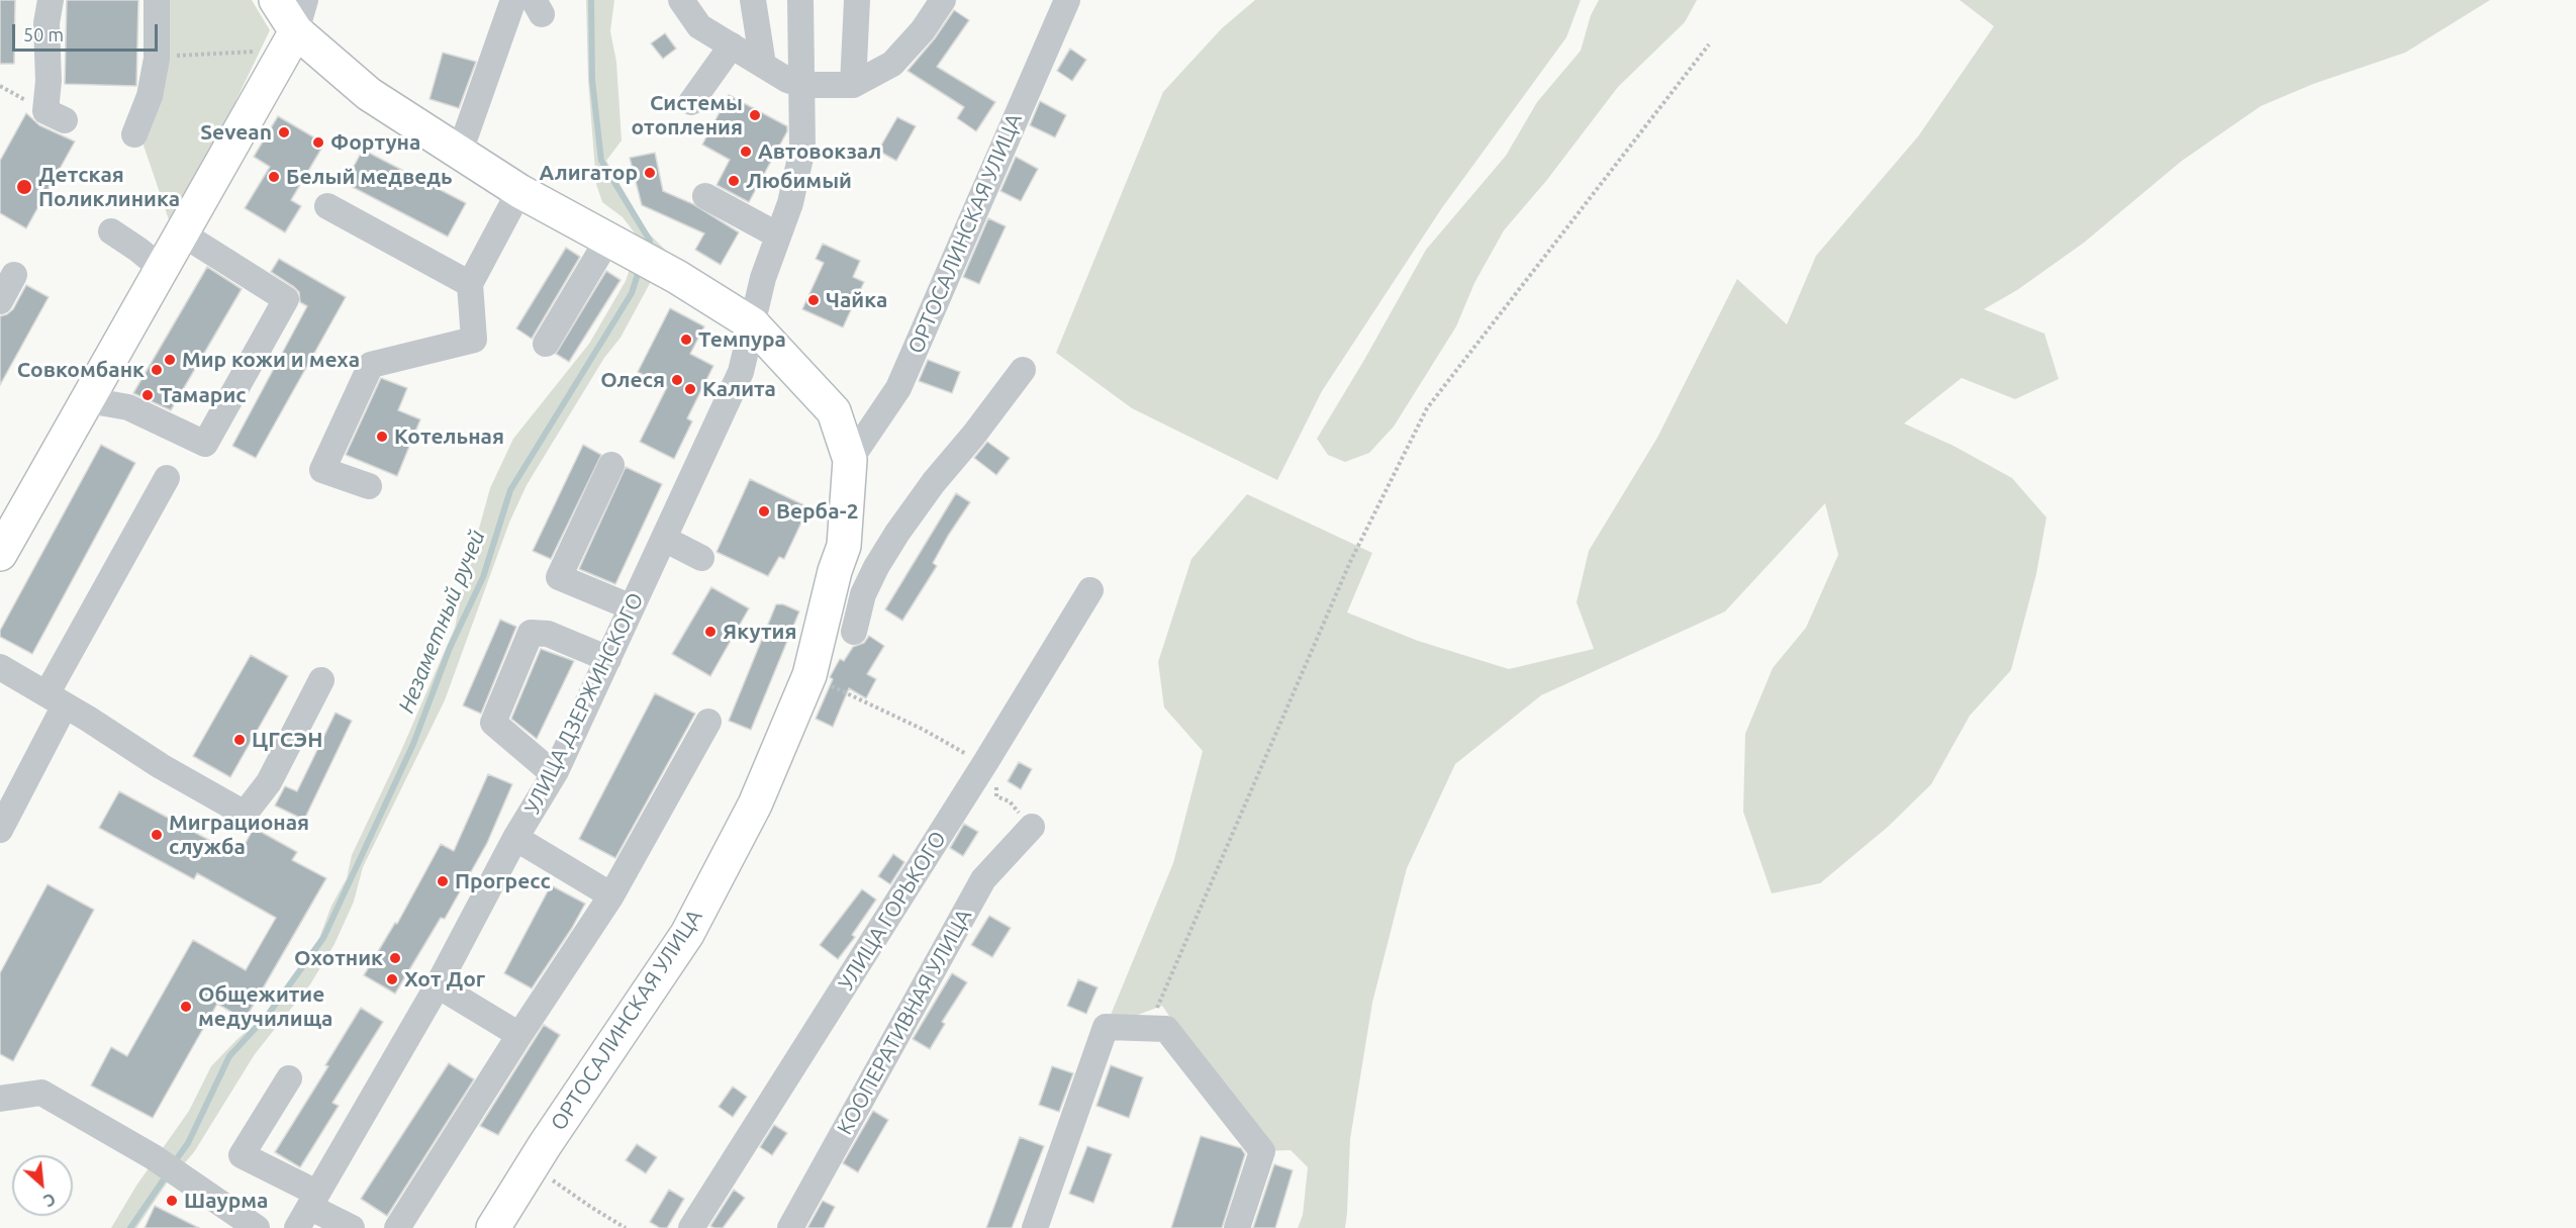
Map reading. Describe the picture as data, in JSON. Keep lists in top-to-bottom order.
{
  "streets": {
    "main road": ["ОРТОСАЛИНСКАЯ УЛИЦА"],
    "street": ["УЛИЦА ДЗЕРЖИНСКОГО", "УЛИЦА ГОРЬКОГО", "КООПЕРАТИВНАЯ УЛИЦА"]
  },
  "crossings": [
    ["ОРТОСАЛИНСКАЯ УЛИЦА", "УЛИЦА ДЗЕРЖИНСКОГО"]
  ],
  "water": ["Незаметный ручей"],
  "places": [
    "Системы отопления",
    "Sevean",
    "Фортуна",
    "Автовокзал",
    "Алигатор",
    "Белый медведь",
    "Любимый",
    "Детская Поликлиника",
    "Чайка",
    "Темпура",
    "Мир кожи и меха",
    "Совкомбанк",
    "Олеся",
    "Калита",
    "Тамарис",
    "Котельная",
    "Верба-2",
    "Якутия",
    "ЦГСЭН",
    "Миграционая служба",
    "Прогресс",
    "Охотник",
    "Хот Дог",
    "Общежитие медучилища",
    "Шаурма"
  ],
  "scale_bar": "50 m",
  "north": "bottom right"
}
